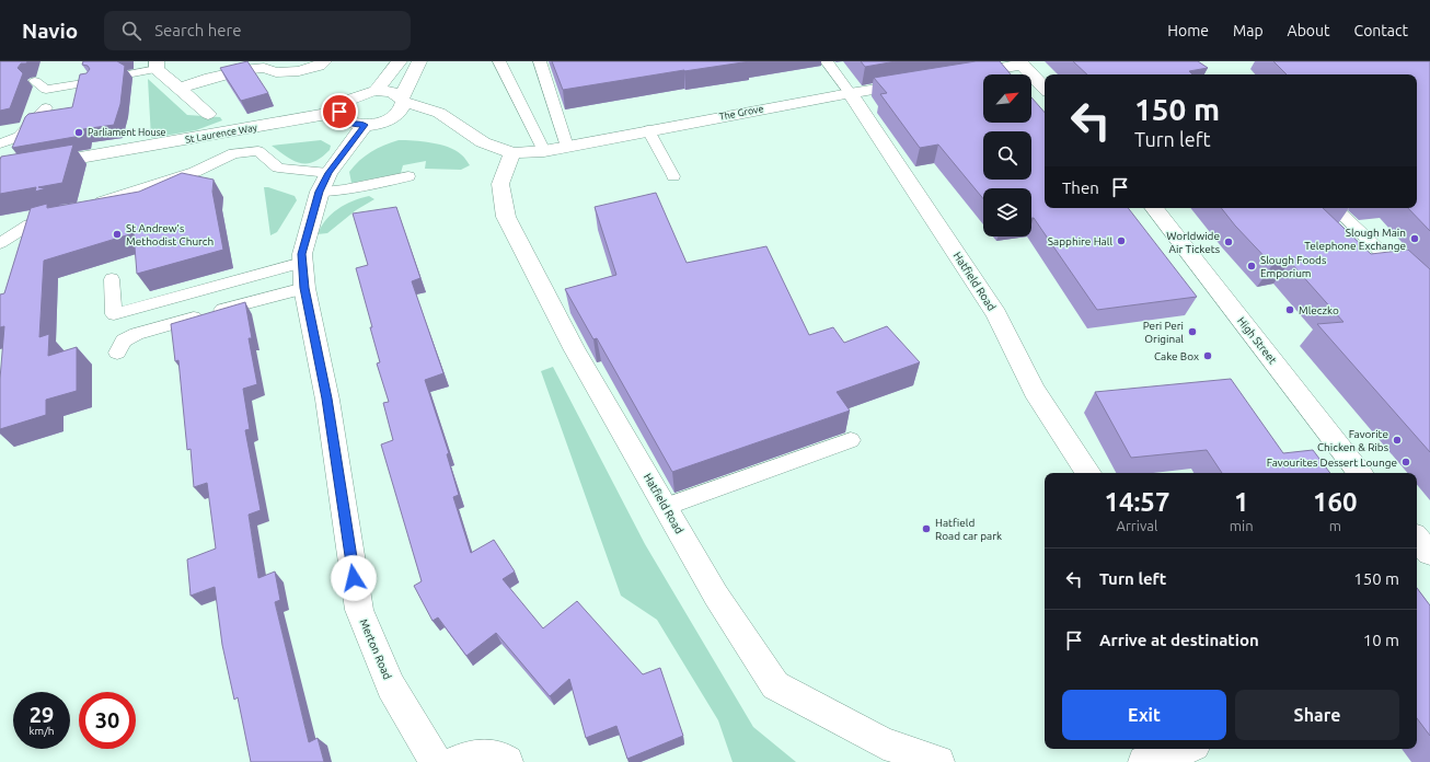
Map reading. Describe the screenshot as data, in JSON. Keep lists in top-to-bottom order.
{
  "streets": {
    "street": [
      "The Grove",
      "St Laurence Way",
      "Hatfield Road",
      "High Street",
      "Merton Road"
    ]
  },
  "crossings": [
    ["The Grove", "St Laurence Way"],
    ["The Grove", "Hatfield Road"],
    ["The Grove", "Merton Road"]
  ],
  "places": [
    "Parliament House",
    "St Andrew's Methodist Church",
    "Slough Main Telephone Exchange",
    "Sapphire Hall",
    "Worldwide Air Tickets",
    "Slough Foods Emporium",
    "Mleczko",
    "Peri Peri Original",
    "Cake Box",
    "Favorite Chicken & Ribs",
    "Favourites Dessert Lounge",
    "Hatfield Road car park"
  ],
  "north": "top right",
  "page": {
    "header": "Navio",
    "search": "Search here",
    "nav": [
      "Home",
      "Map",
      "About",
      "Contact"
    ],
    "turn": ["150 m", "Turn left"],
    "then": "Then",
    "eta": [
      "14:57",
      "Arrival",
      "1",
      "min",
      "160",
      "m"
    ],
    "list": [
      {
        "name": "Turn left",
        "value": "150 m"
      },
      {
        "name": "Arrive at destination",
        "value": "10 m"
      }
    ],
    "buttons": ["Exit", "Share"],
    "speed": "29 km/h",
    "limit": "30"
  }
}
